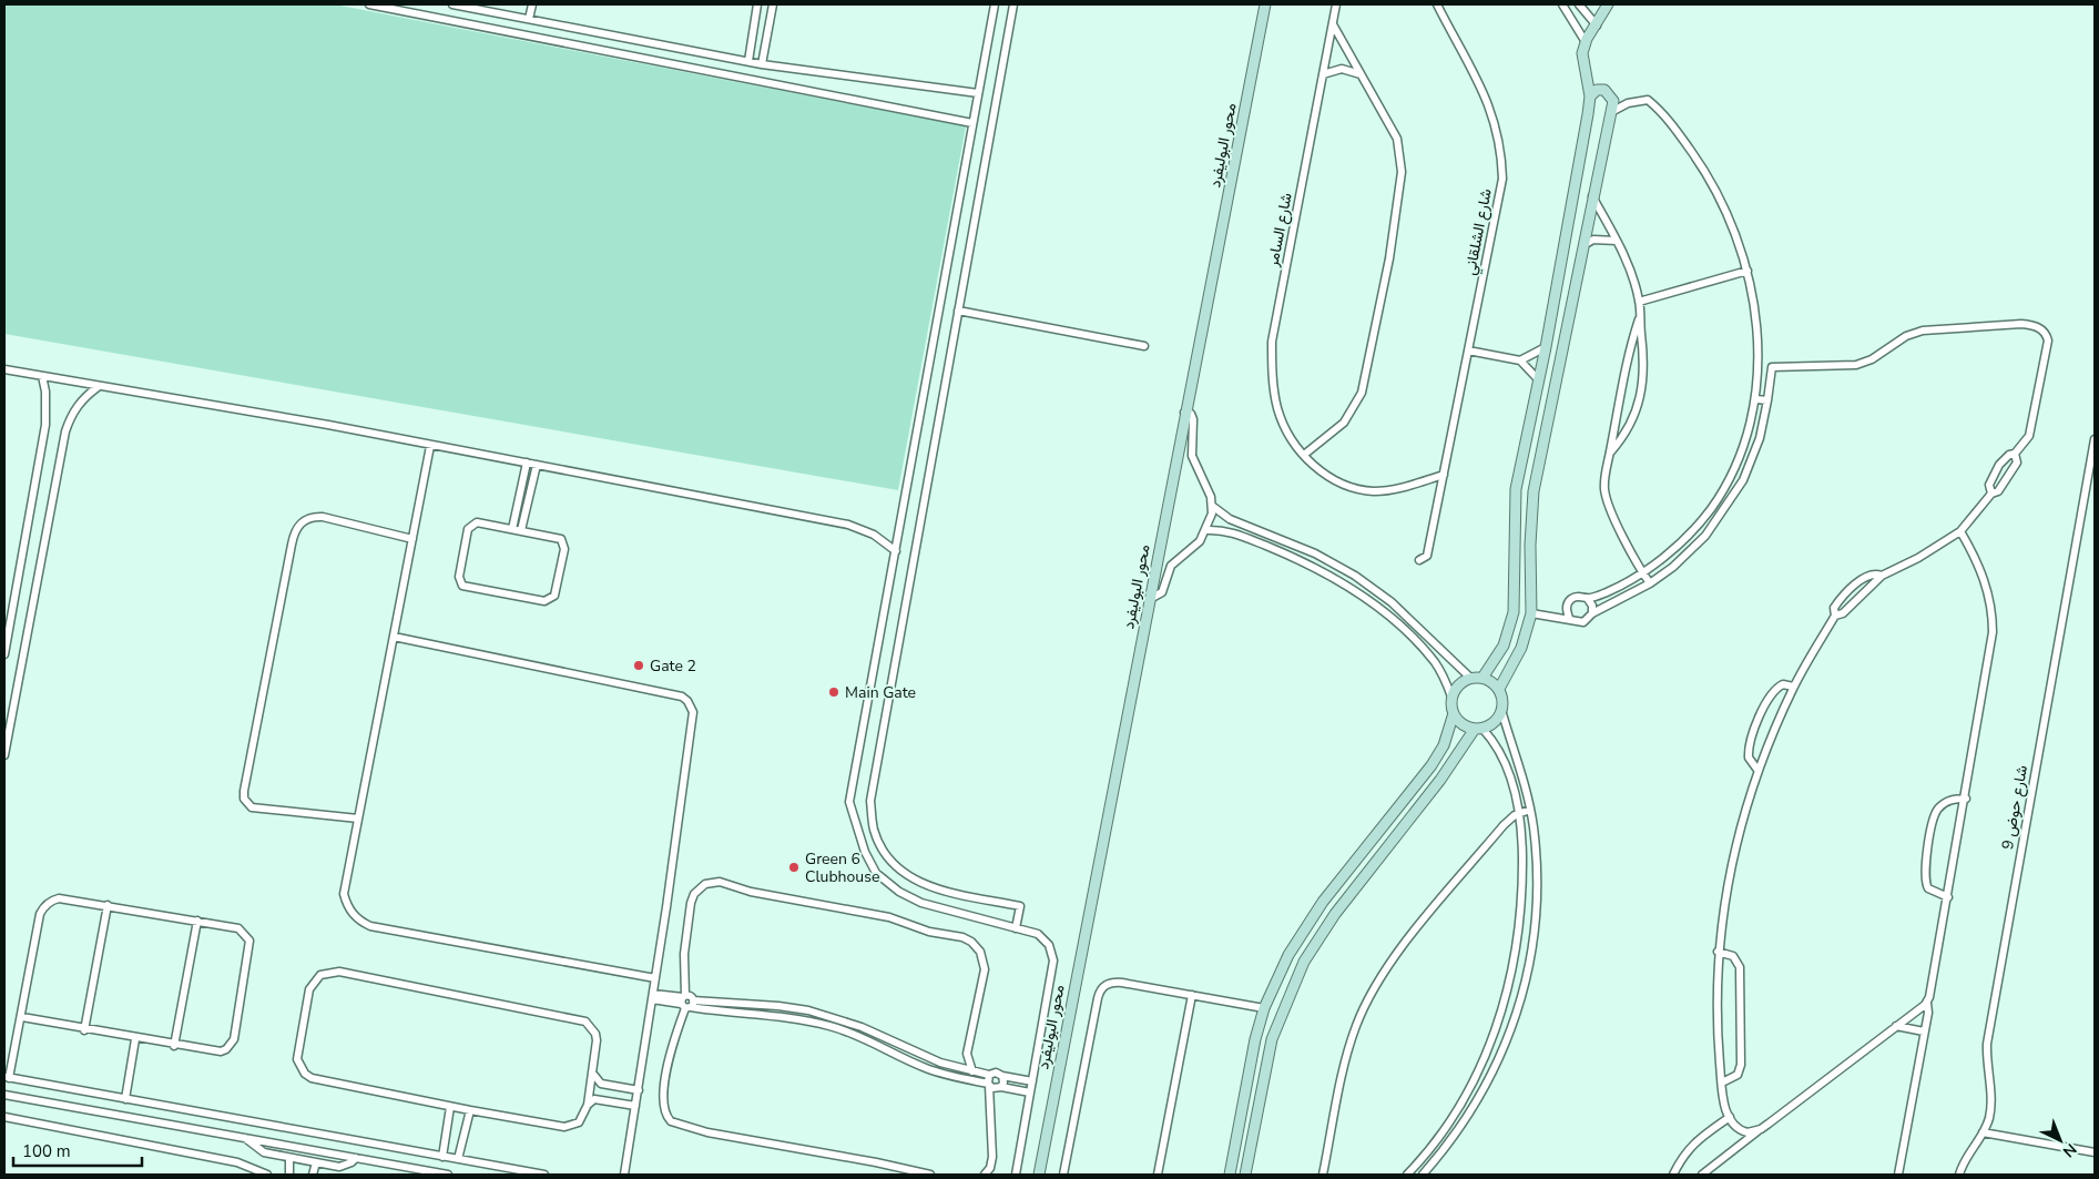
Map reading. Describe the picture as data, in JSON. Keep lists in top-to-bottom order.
{
  "streets": {
    "street": [
      "محور البوليفرد",
      "شارع السامر",
      "شارع الشلقاني",
      "شارع حوض 9"
    ]
  },
  "places": ["Gate 2", "Main Gate", "Green 6 Clubhouse"],
  "scale_bar": "100 m",
  "north": "bottom right"
}
